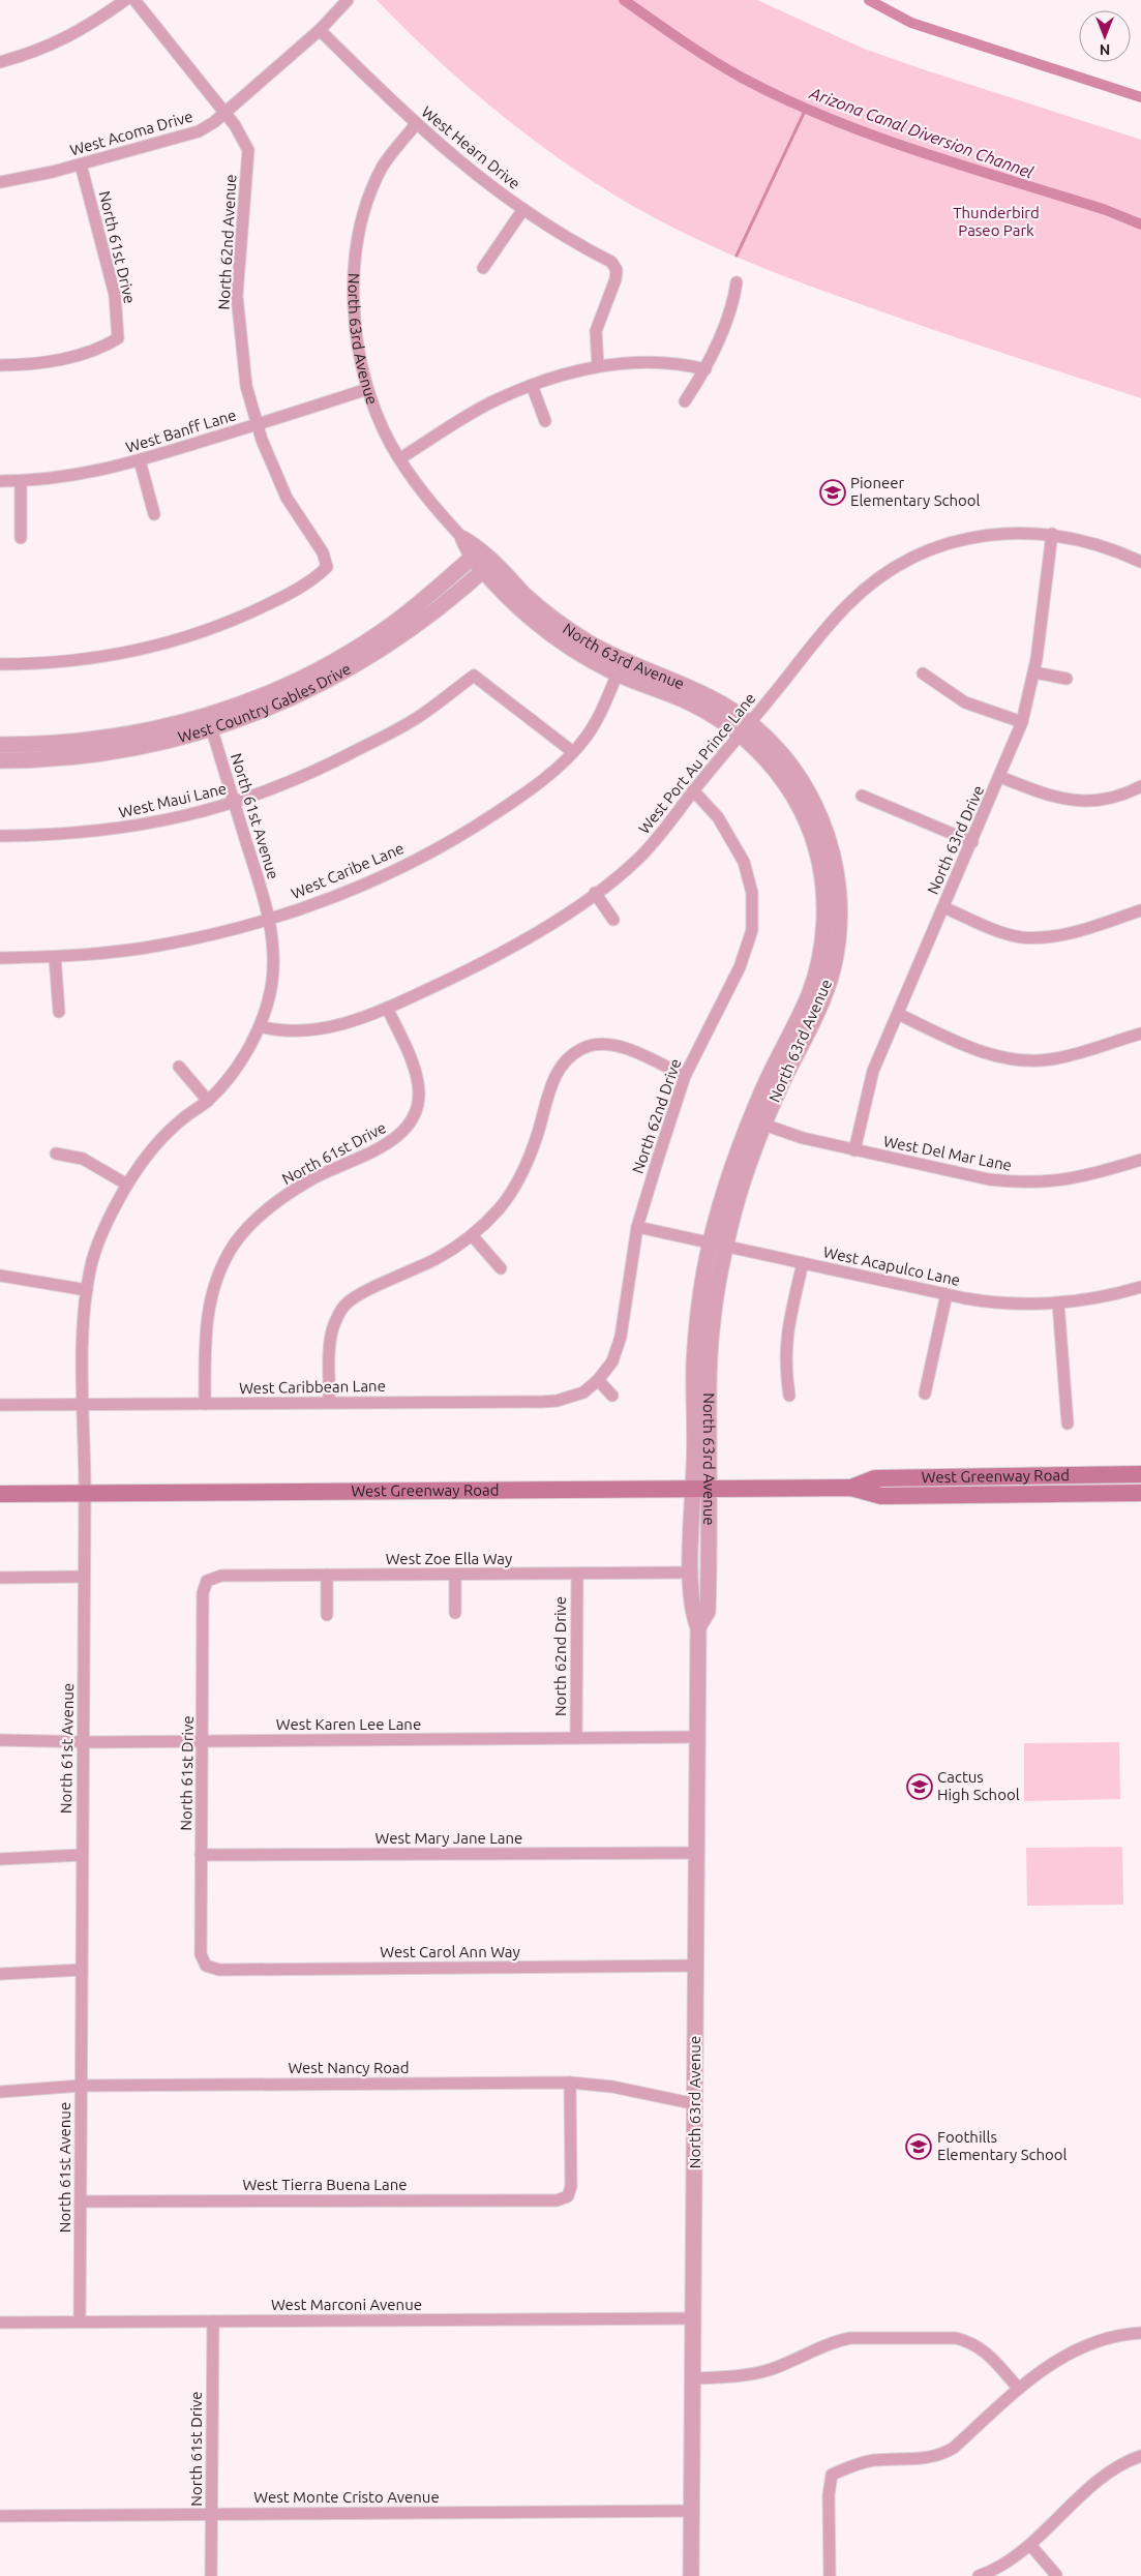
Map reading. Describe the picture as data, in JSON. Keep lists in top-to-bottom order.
{
  "streets": {
    "main road": ["West Greenway Road"],
    "street": [
      "West Acoma Drive",
      "West Hearn Drive",
      "North 62nd Avenue",
      "North 61st Drive",
      "North 63rd Avenue",
      "West Banff Lane",
      "West Country Gables Drive",
      "West Port Au Prince Lane",
      "West Maui Lane",
      "North 61st Avenue",
      "North 63rd Drive",
      "West Caribe Lane",
      "North 62nd Drive",
      "West Del Mar Lane",
      "West Acapulco Lane",
      "West Caribbean Lane",
      "West Zoe Ella Way",
      "West Karen Lee Lane",
      "West Mary Jane Lane",
      "West Carol Ann Way",
      "West Nancy Road",
      "West Tierra Buena Lane",
      "West Marconi Avenue",
      "West Monte Cristo Avenue"
    ]
  },
  "crossings": [
    ["West Acoma Drive", "West Hearn Drive"],
    ["West Acoma Drive", "North 62nd Avenue"],
    ["West Acoma Drive", "North 61st Drive"],
    ["West Hearn Drive", "North 63rd Avenue"],
    ["North 62nd Avenue", "West Banff Lane"],
    ["North 61st Drive", "West Port Au Prince Lane"],
    ["North 61st Drive", "West Caribbean Lane"],
    ["North 61st Drive", "West Zoe Ella Way"],
    ["North 61st Drive", "West Karen Lee Lane"],
    ["North 61st Drive", "West Mary Jane Lane"],
    ["North 61st Drive", "West Carol Ann Way"],
    ["North 61st Drive", "West Marconi Avenue"],
    ["North 61st Drive", "West Monte Cristo Avenue"],
    ["North 63rd Avenue", "West Banff Lane"],
    ["North 63rd Avenue", "West Country Gables Drive"],
    ["North 63rd Avenue", "West Port Au Prince Lane"],
    ["North 63rd Avenue", "West Caribe Lane"],
    ["North 63rd Avenue", "West Del Mar Lane"],
    ["North 63rd Avenue", "West Acapulco Lane"],
    ["North 63rd Avenue", "West Greenway Road"],
    ["North 63rd Avenue", "West Zoe Ella Way"],
    ["North 63rd Avenue", "West Karen Lee Lane"],
    ["North 63rd Avenue", "West Mary Jane Lane"],
    ["North 63rd Avenue", "West Carol Ann Way"],
    ["North 63rd Avenue", "West Nancy Road"],
    ["North 63rd Avenue", "West Marconi Avenue"],
    ["North 63rd Avenue", "West Monte Cristo Avenue"],
    ["West Country Gables Drive", "North 61st Avenue"],
    ["West Port Au Prince Lane", "North 61st Avenue"],
    ["West Port Au Prince Lane", "North 63rd Drive"],
    ["West Port Au Prince Lane", "North 62nd Drive"],
    ["West Maui Lane", "North 61st Avenue"],
    ["West Maui Lane", "West Caribe Lane"],
    ["North 61st Avenue", "West Caribe Lane"],
    ["North 61st Avenue", "West Caribbean Lane"],
    ["North 61st Avenue", "West Greenway Road"],
    ["North 61st Avenue", "West Karen Lee Lane"],
    ["North 61st Avenue", "West Nancy Road"],
    ["North 61st Avenue", "West Tierra Buena Lane"],
    ["North 61st Avenue", "West Marconi Avenue"],
    ["North 63rd Drive", "West Del Mar Lane"],
    ["North 62nd Drive", "West Acapulco Lane"],
    ["North 62nd Drive", "West Caribbean Lane"],
    ["North 62nd Drive", "West Zoe Ella Way"],
    ["North 62nd Drive", "West Karen Lee Lane"],
    ["West Nancy Road", "West Tierra Buena Lane"]
  ],
  "water": ["Arizona Canal Diversion Channel"],
  "parks": ["Thunderbird Paseo Park"],
  "places": {
    "school or university": ["Pioneer Elementary School", "Cactus High School", "Foothills Elementary School"]
  },
  "north": "bottom"
}
